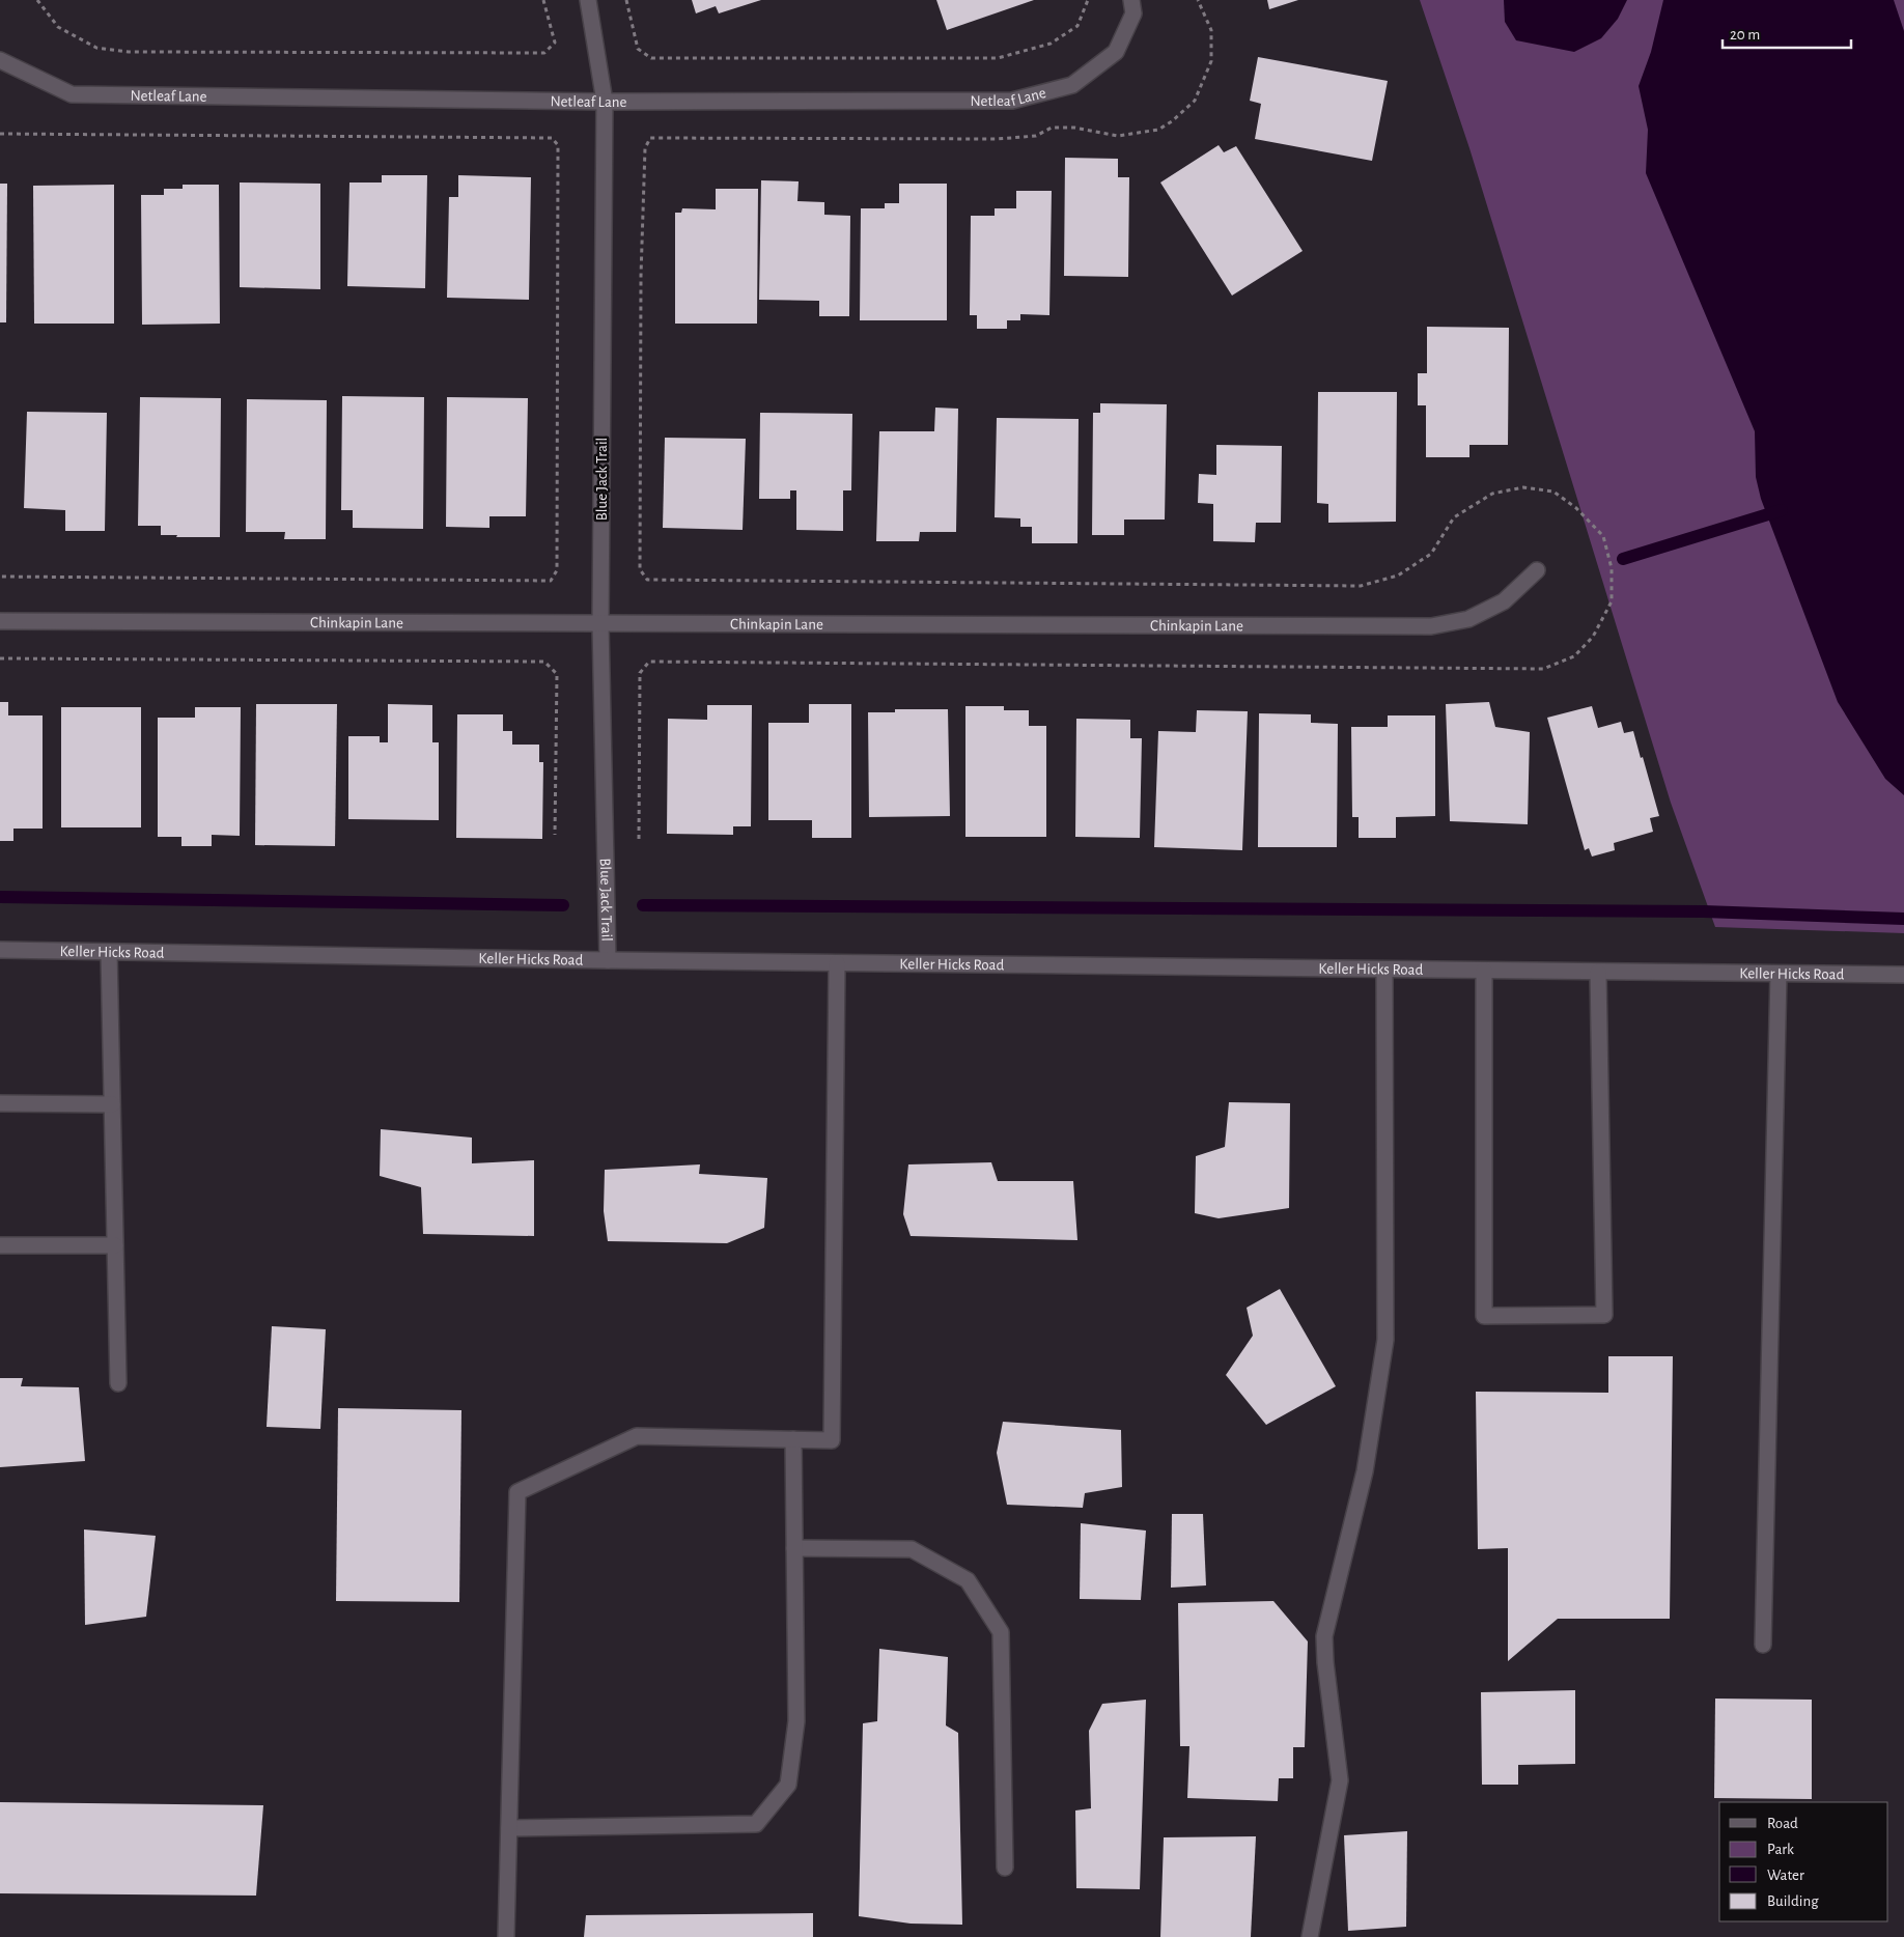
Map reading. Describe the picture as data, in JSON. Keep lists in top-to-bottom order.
{
  "streets": {
    "street": [
      "Netleaf Lane",
      "Blue Jack Trail",
      "Chinkapin Lane",
      "Keller Hicks Road"
    ]
  },
  "crossings": [
    ["Netleaf Lane", "Blue Jack Trail"],
    ["Blue Jack Trail", "Chinkapin Lane"],
    ["Blue Jack Trail", "Keller Hicks Road"]
  ],
  "legend": [
    "Road",
    "Park",
    "Water",
    "Building"
  ],
  "scale_bar": "20 m"
}
